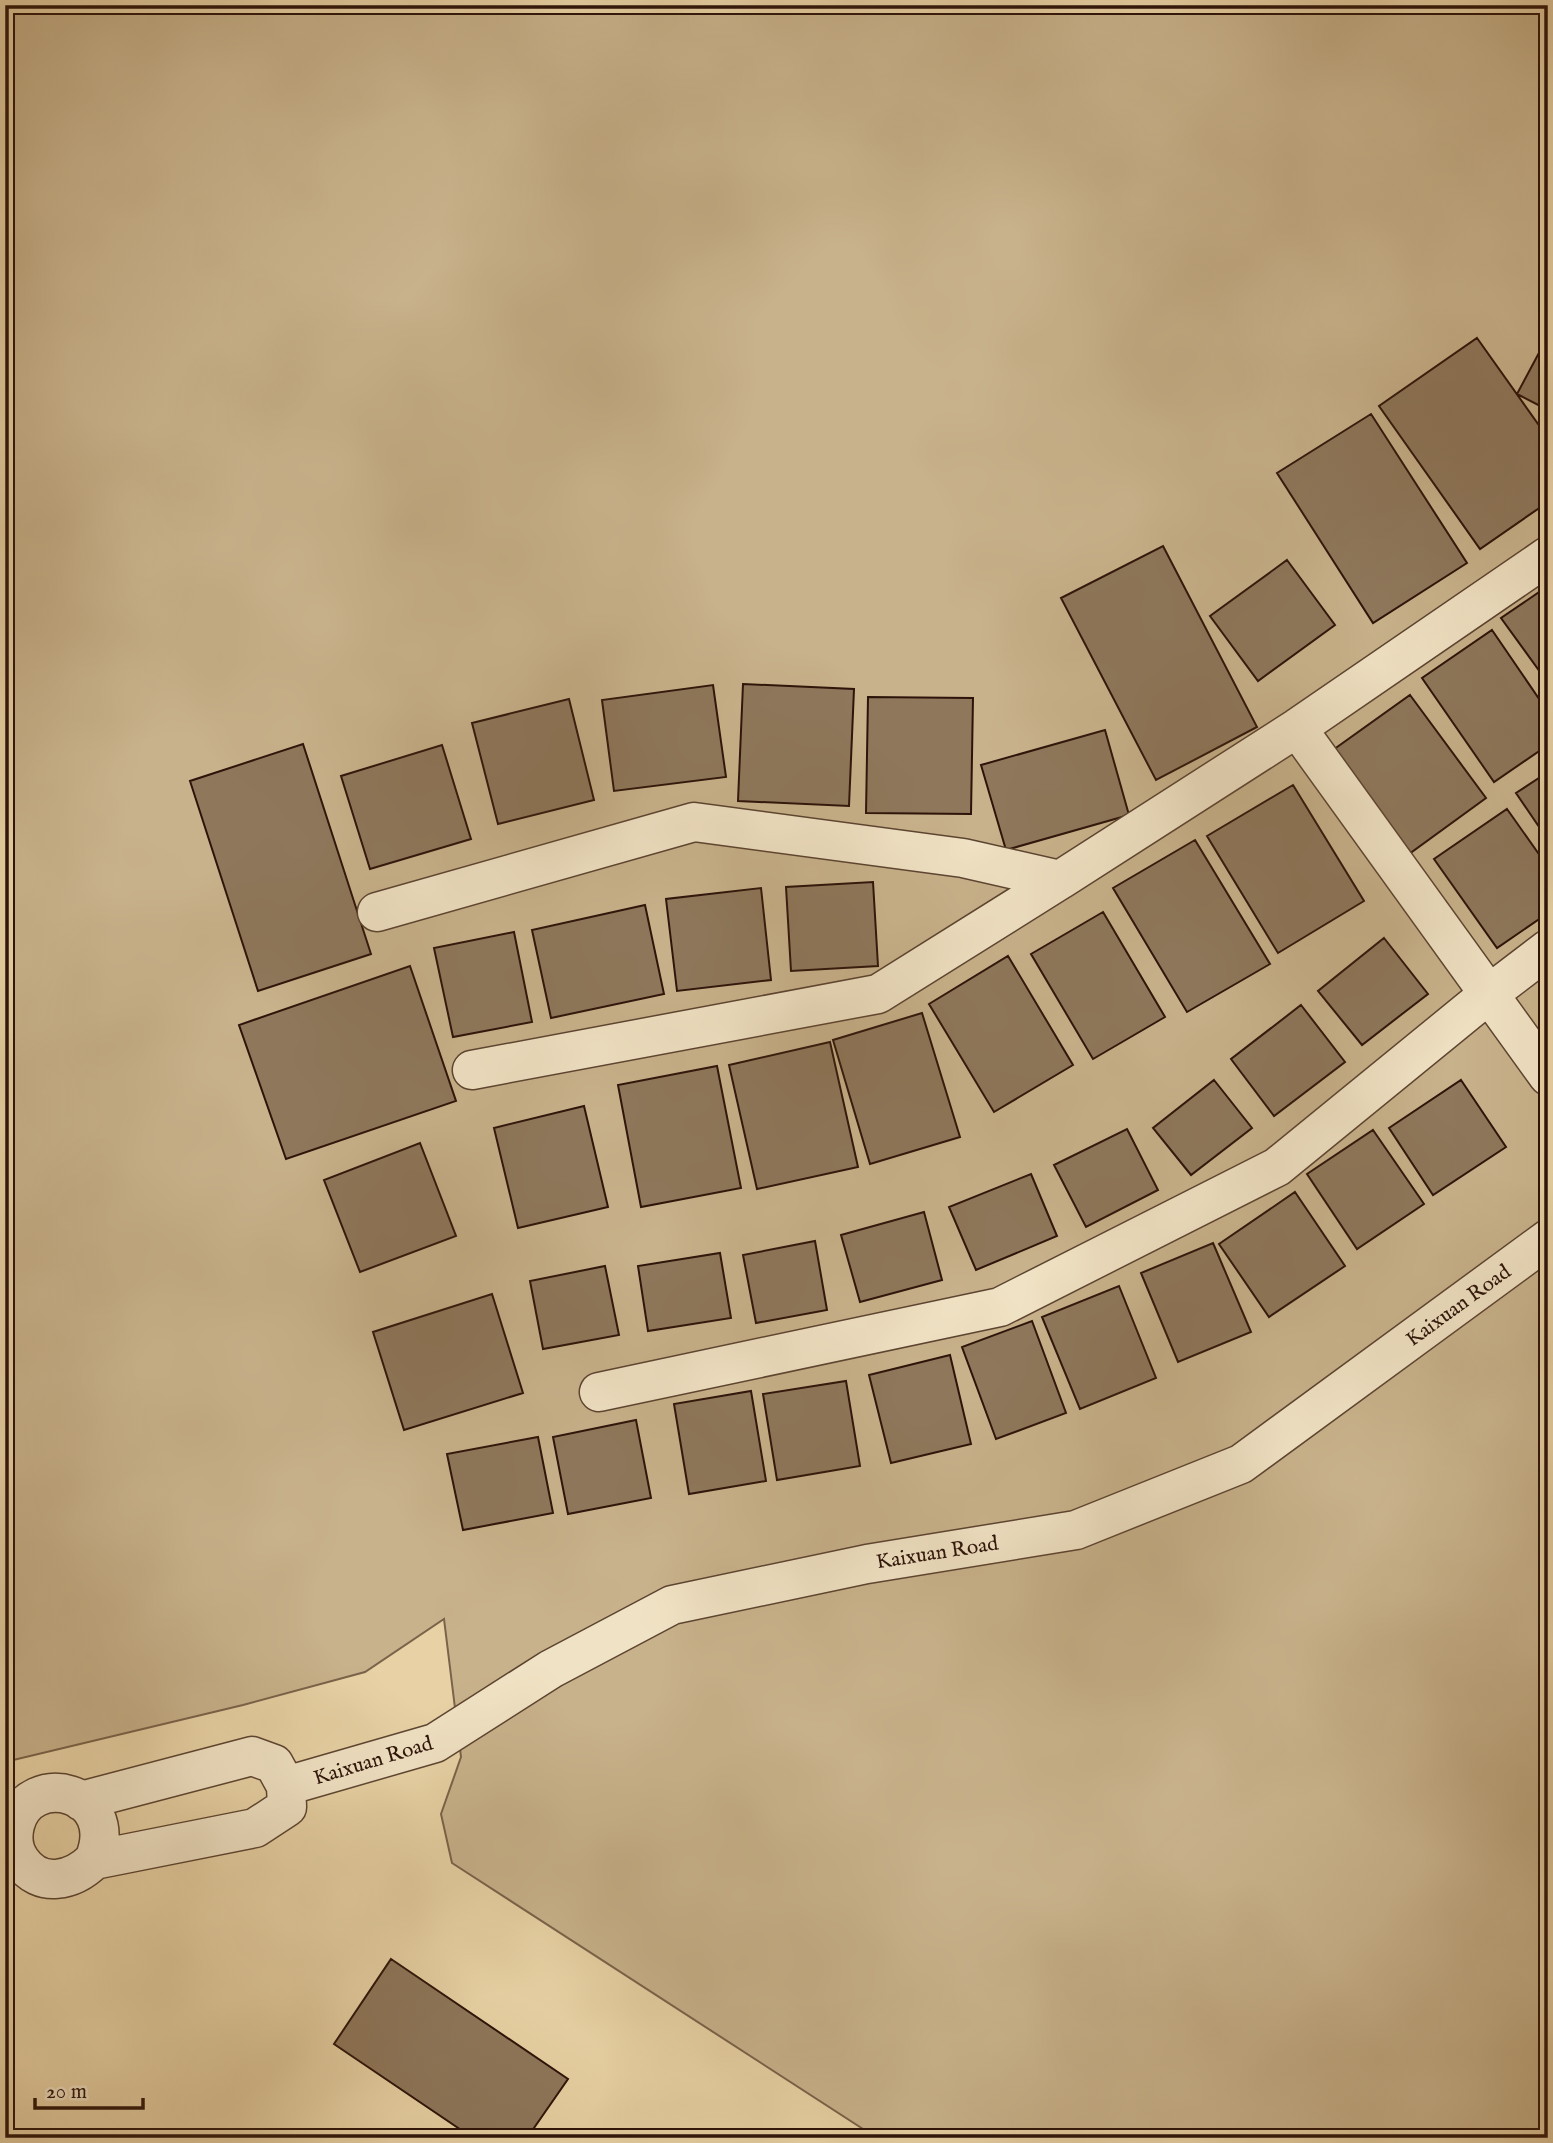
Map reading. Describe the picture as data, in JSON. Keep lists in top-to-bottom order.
{
  "streets": {
    "street": ["Kaixuan Road"]
  },
  "scale_bar": "20 m"
}
